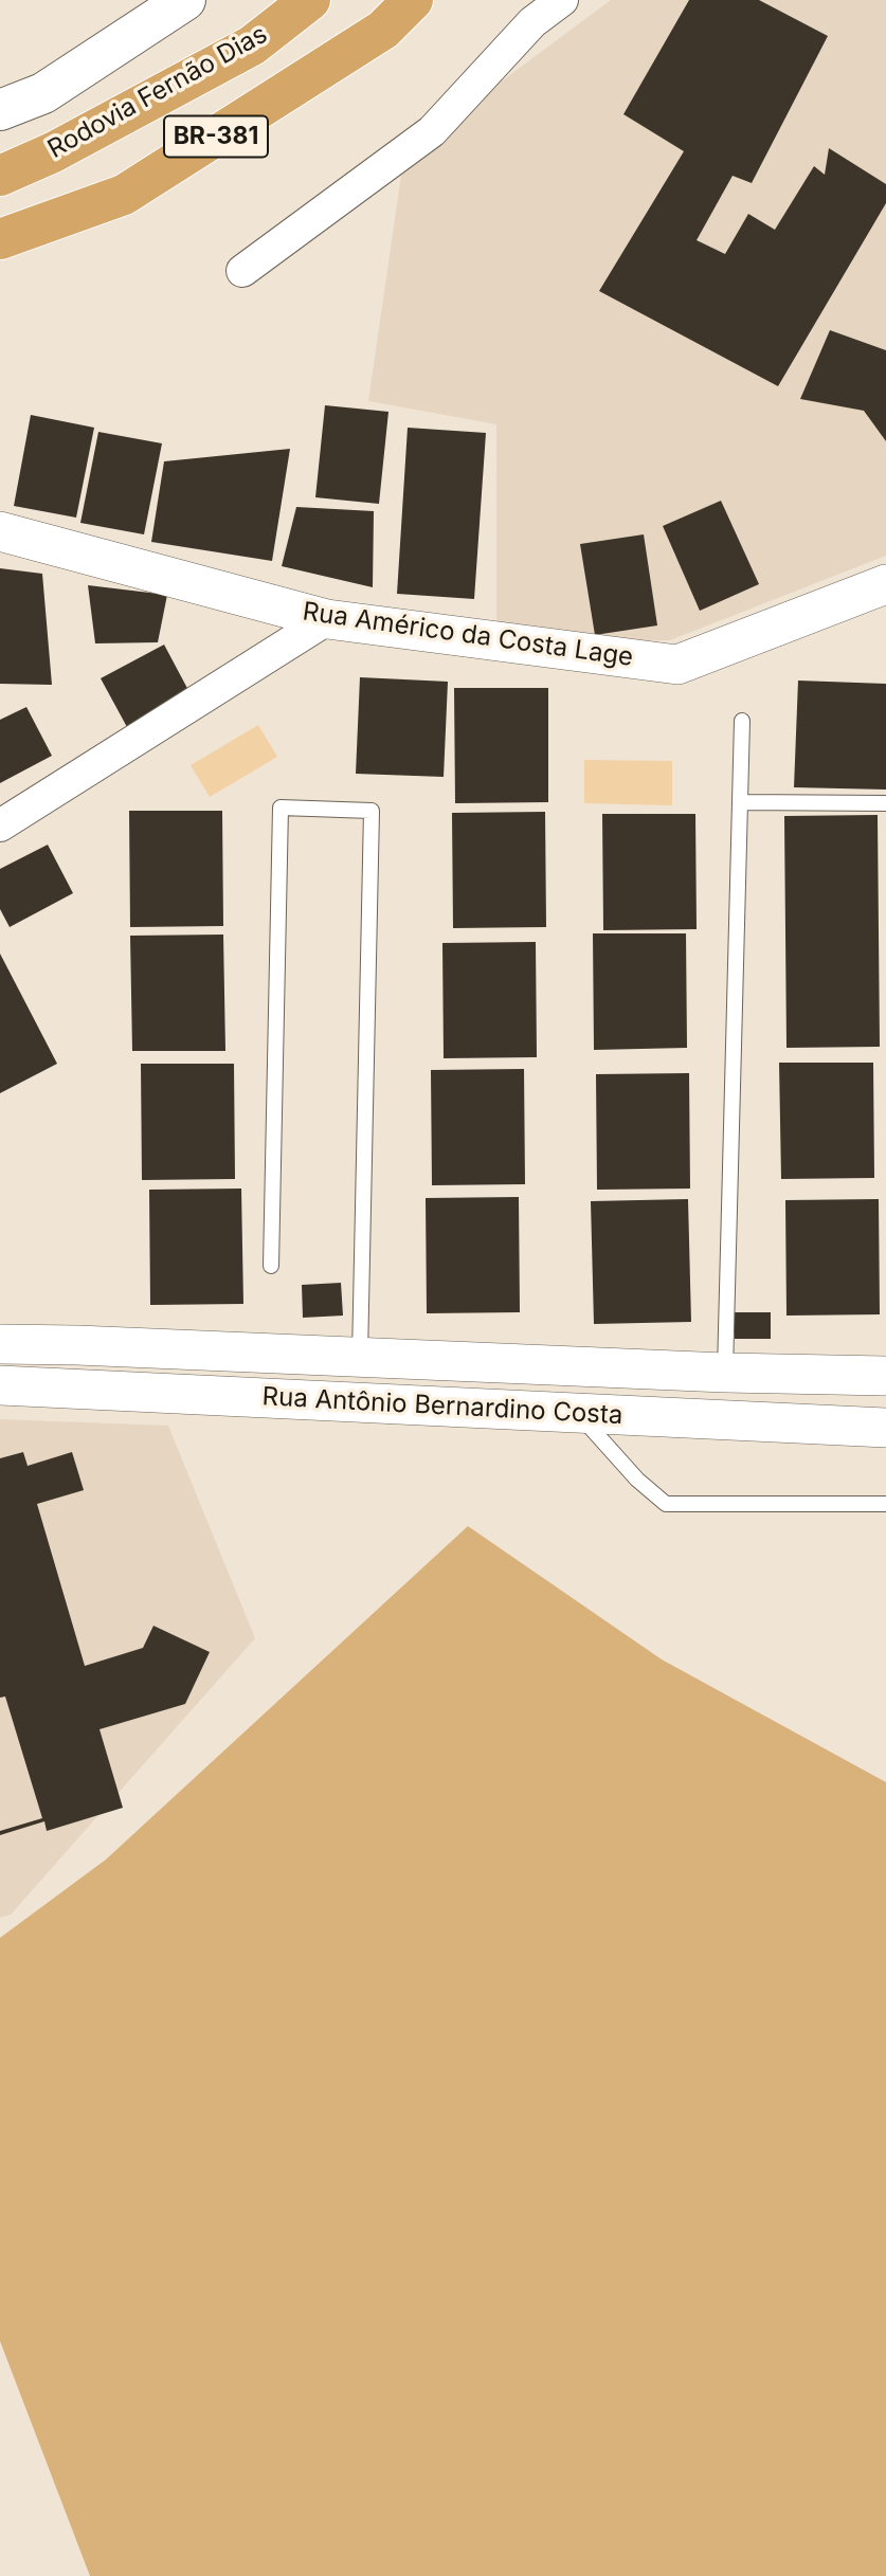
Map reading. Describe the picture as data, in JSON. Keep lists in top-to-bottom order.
{
  "streets": {
    "highway": ["Rodovia Fernão Dias", "BR-381"],
    "street": ["Rua Américo da Costa Lage", "Rua Antônio Bernardino Costa"]
  }
}
